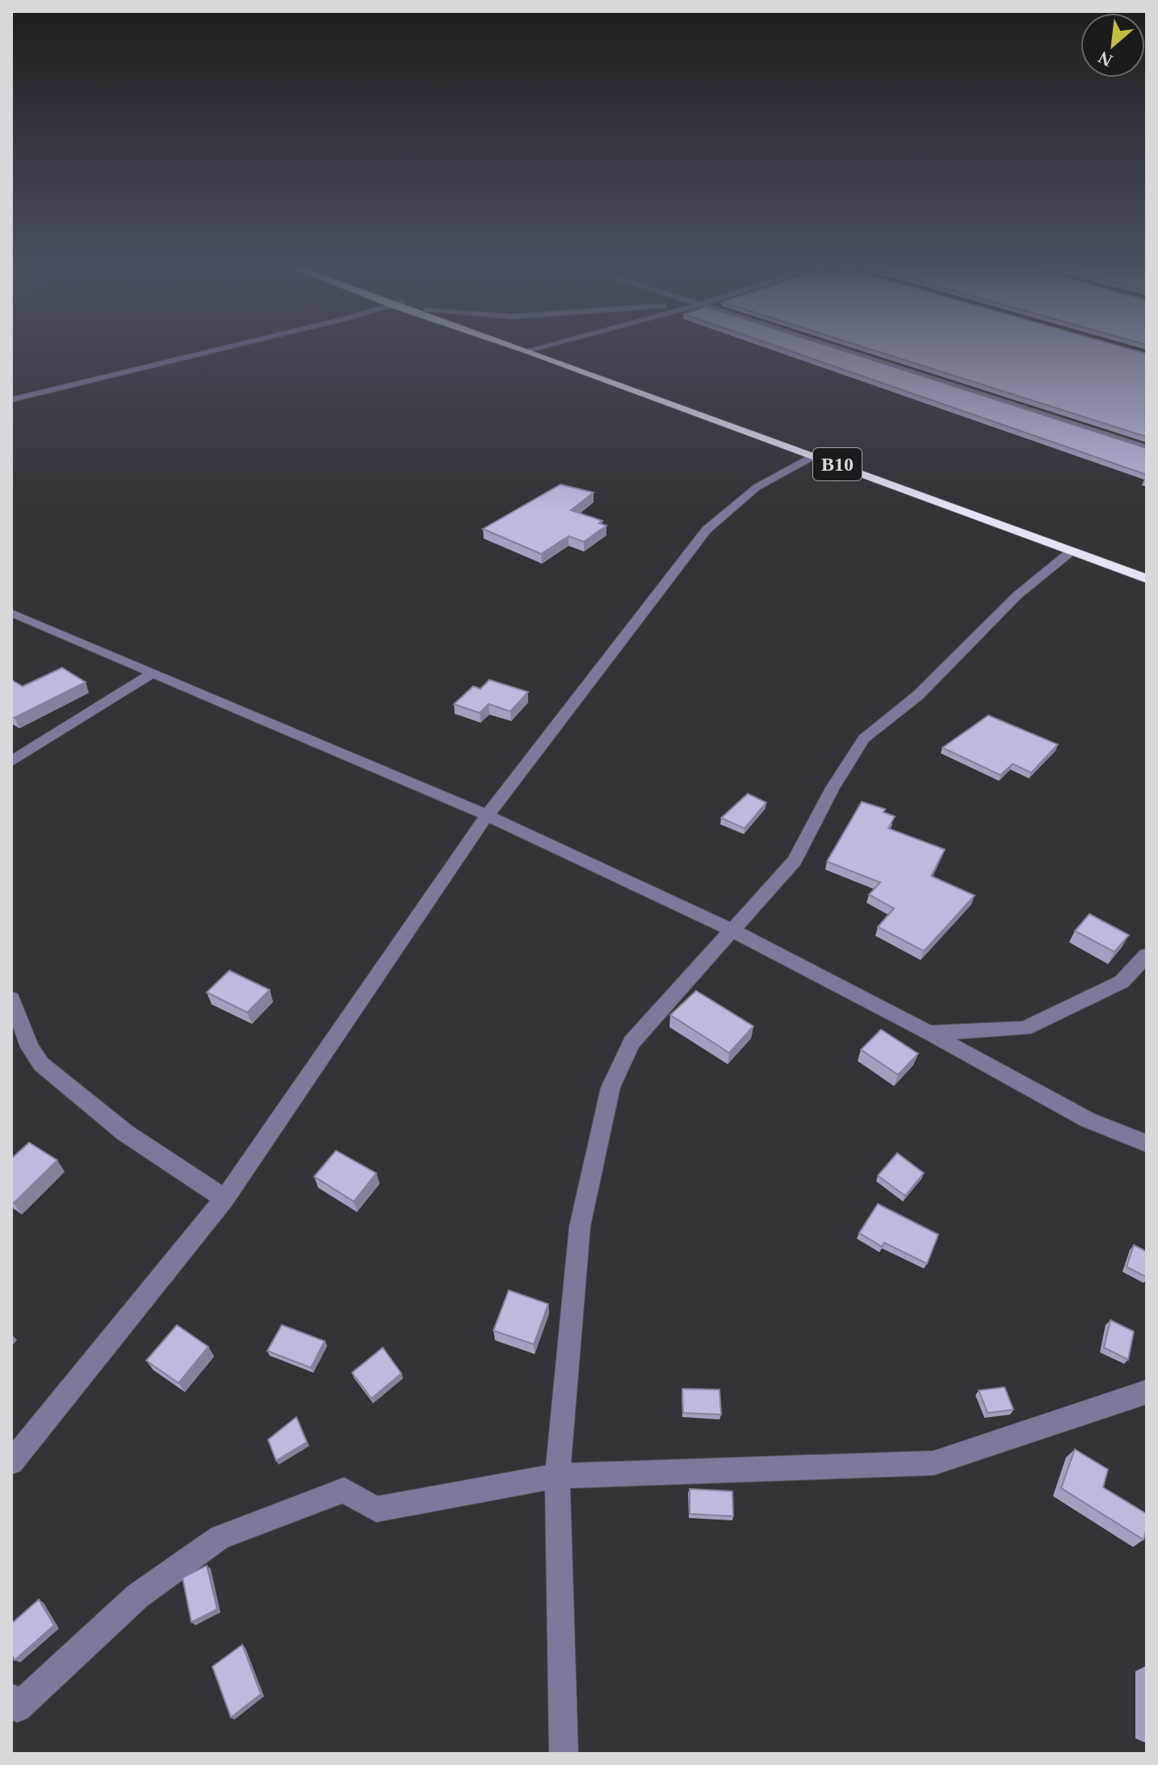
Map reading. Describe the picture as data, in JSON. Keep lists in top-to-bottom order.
{
  "streets": {
    "highway": ["B10"]
  },
  "north": "bottom left"
}
